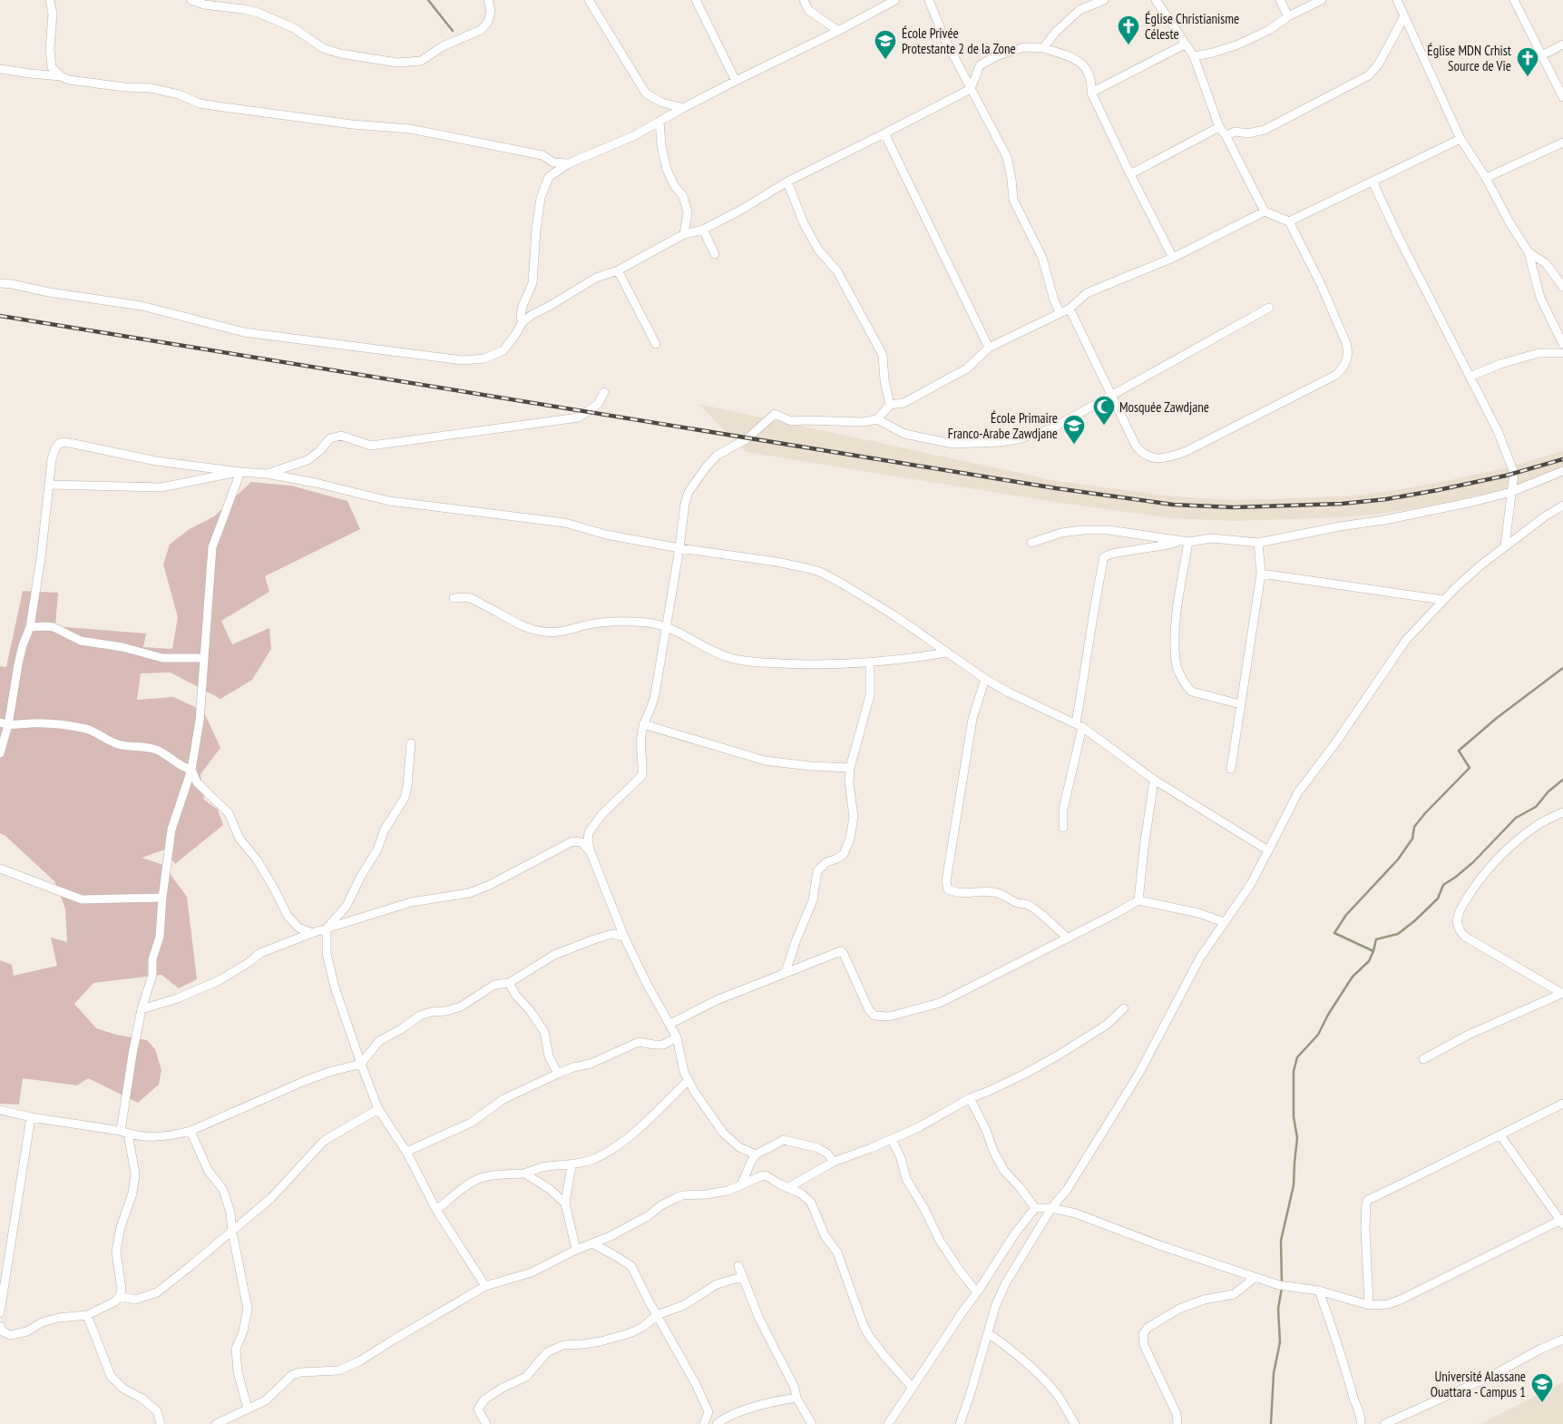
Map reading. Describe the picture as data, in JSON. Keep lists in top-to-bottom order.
{
  "places": {
    "church": ["Église Christianisme Céleste", "Église MDN Crhist Source de Vie"],
    "school or university": ["École Privée Protestante 2 de la Zone", "École Primaire Franco-Arabe Zawdjane", "Université Alassane Ouattara - Campus 1"],
    "mosque": ["Mosquée Zawdjane"]
  }
}
